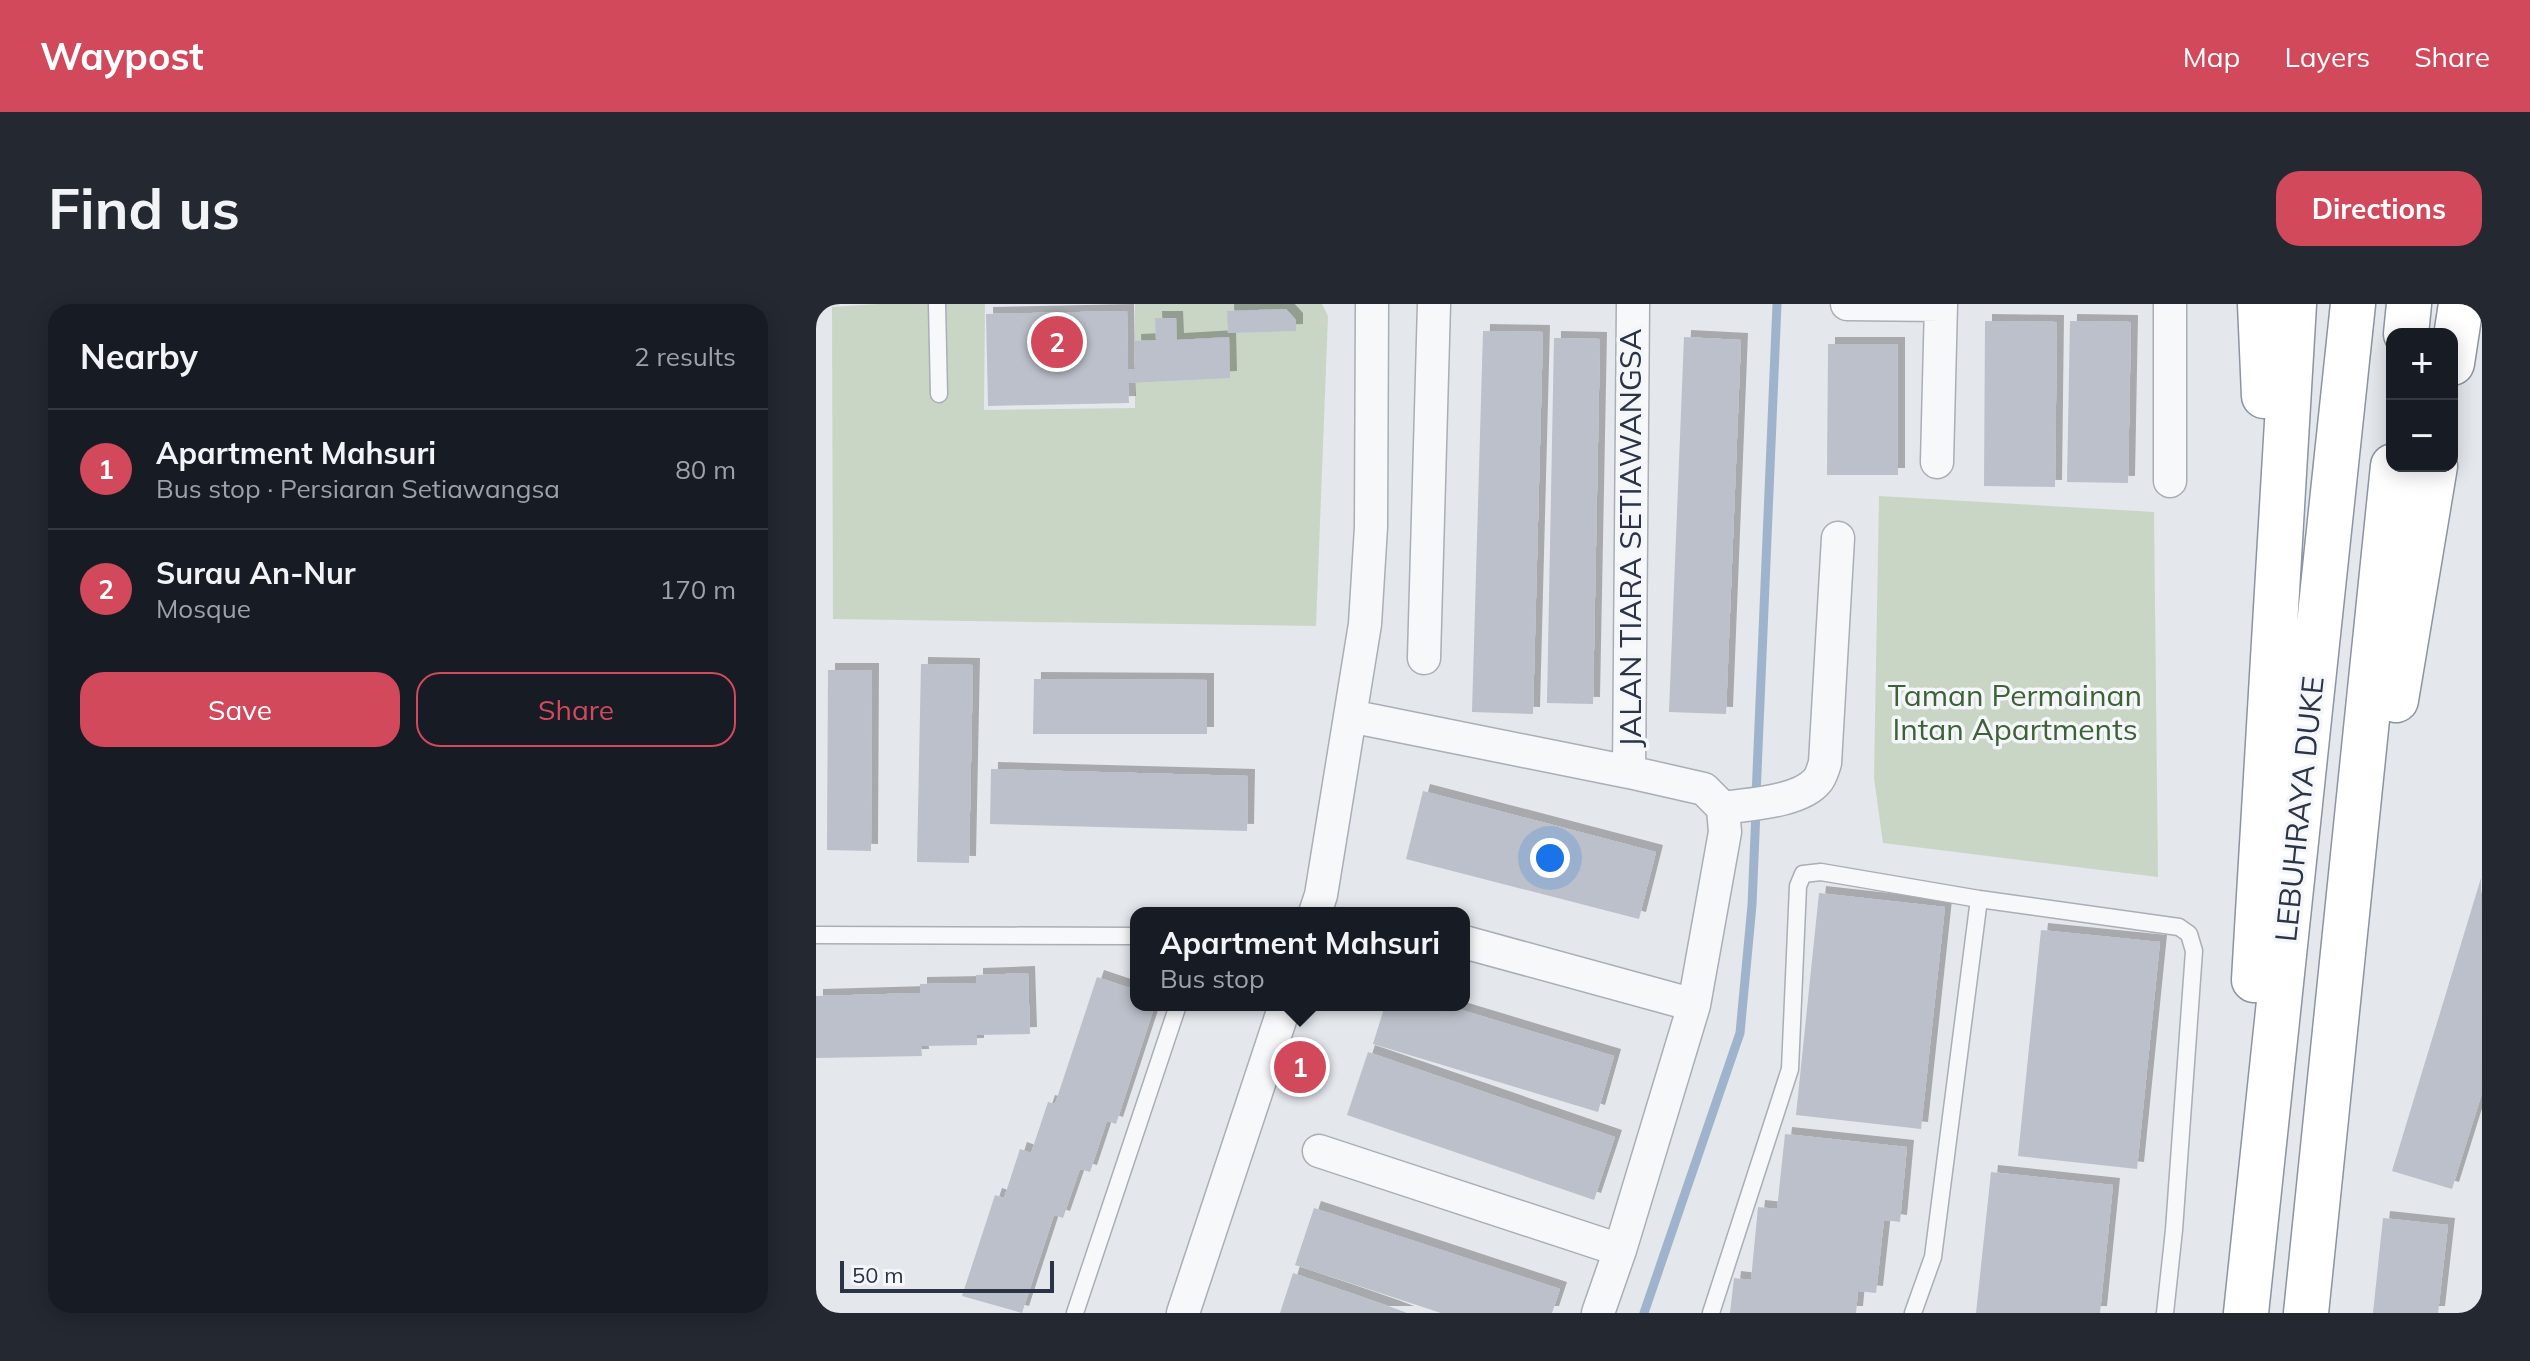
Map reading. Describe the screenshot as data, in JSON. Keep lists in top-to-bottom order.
{
  "streets": {
    "highway": ["LEBUHRAYA DUKE"],
    "street": ["JALAN TIARA SETIAWANGSA"]
  },
  "parks": ["Taman Permainan Intan Apartments"],
  "scale_bar": "50 m",
  "page": {
    "header": "Waypost",
    "nav": ["Map", "Layers", "Share"],
    "buttons": [
      "Directions",
      ["Save", "Share"]
    ],
    "title": "Find us",
    "heading": ["Nearby", "2 results"],
    "pins": ["2", "1"],
    "map_buttons": ["+", "−"],
    "list": [
      {
        "mark": "1",
        "name": "Apartment Mahsuri",
        "note": "Bus stop · Persiaran Setiawangsa",
        "value": "80 m"
      },
      {
        "mark": "2",
        "name": "Surau An-Nur",
        "note": "Mosque",
        "value": "170 m"
      }
    ],
    "popup": ["Apartment Mahsuri", "Bus stop"],
    "scale": "50 m"
  }
}
